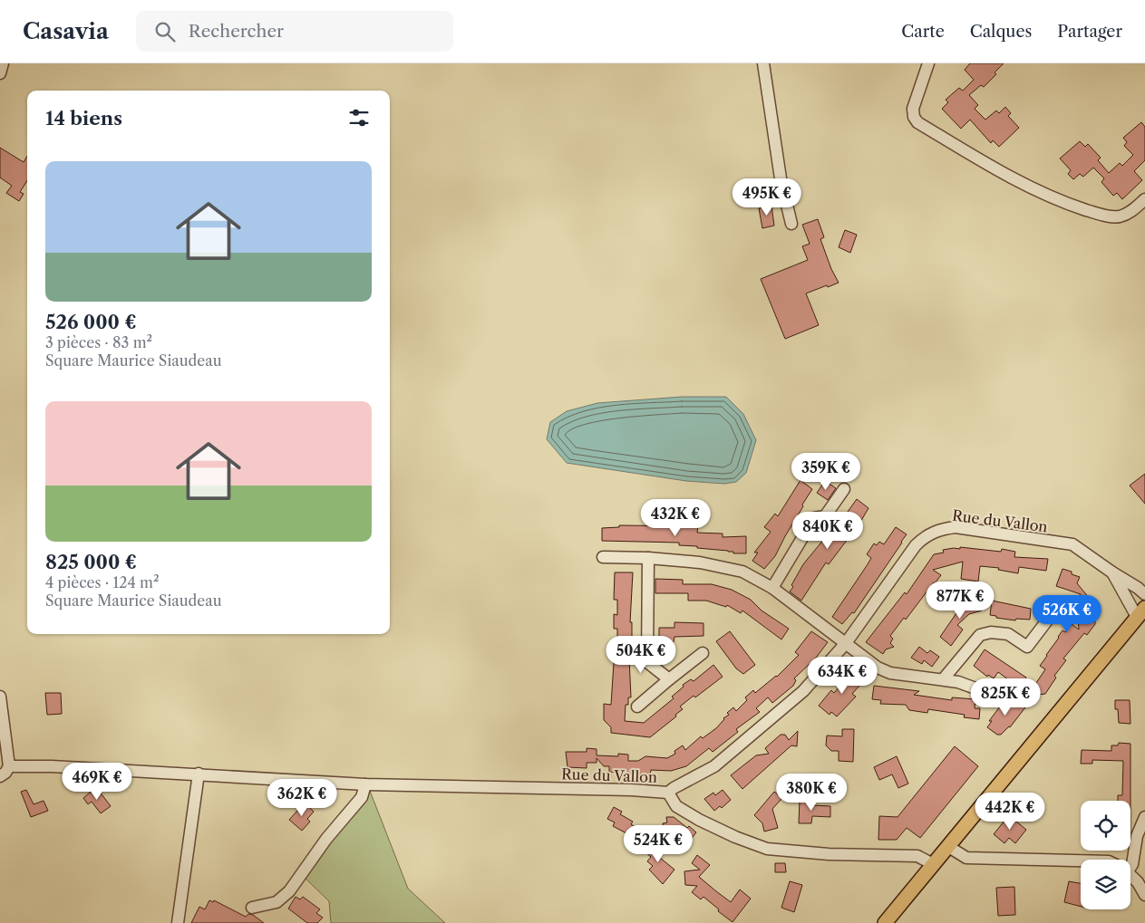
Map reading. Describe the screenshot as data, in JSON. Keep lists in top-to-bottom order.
{
  "streets": {
    "street": ["Rue du Vallon"]
  },
  "page": {
    "header": "Casavia",
    "search": "Rechercher",
    "nav": ["Carte", "Calques", "Partager"],
    "heading": "14 biens",
    "list": [
      {
        "name": "526 000 €",
        "note": "3 pièces · 83 m² · Square Maurice Siaudeau"
      },
      {
        "name": "825 000 €",
        "note": "4 pièces · 124 m² · Square Maurice Siaudeau"
      }
    ],
    "price": [
      "495K €",
      "359K €",
      "432K €",
      "840K €",
      "877K €",
      "526K €",
      "504K €",
      "634K €",
      "825K €",
      "469K €",
      "380K €",
      "362K €",
      "442K €",
      "524K €"
    ]
  }
}
